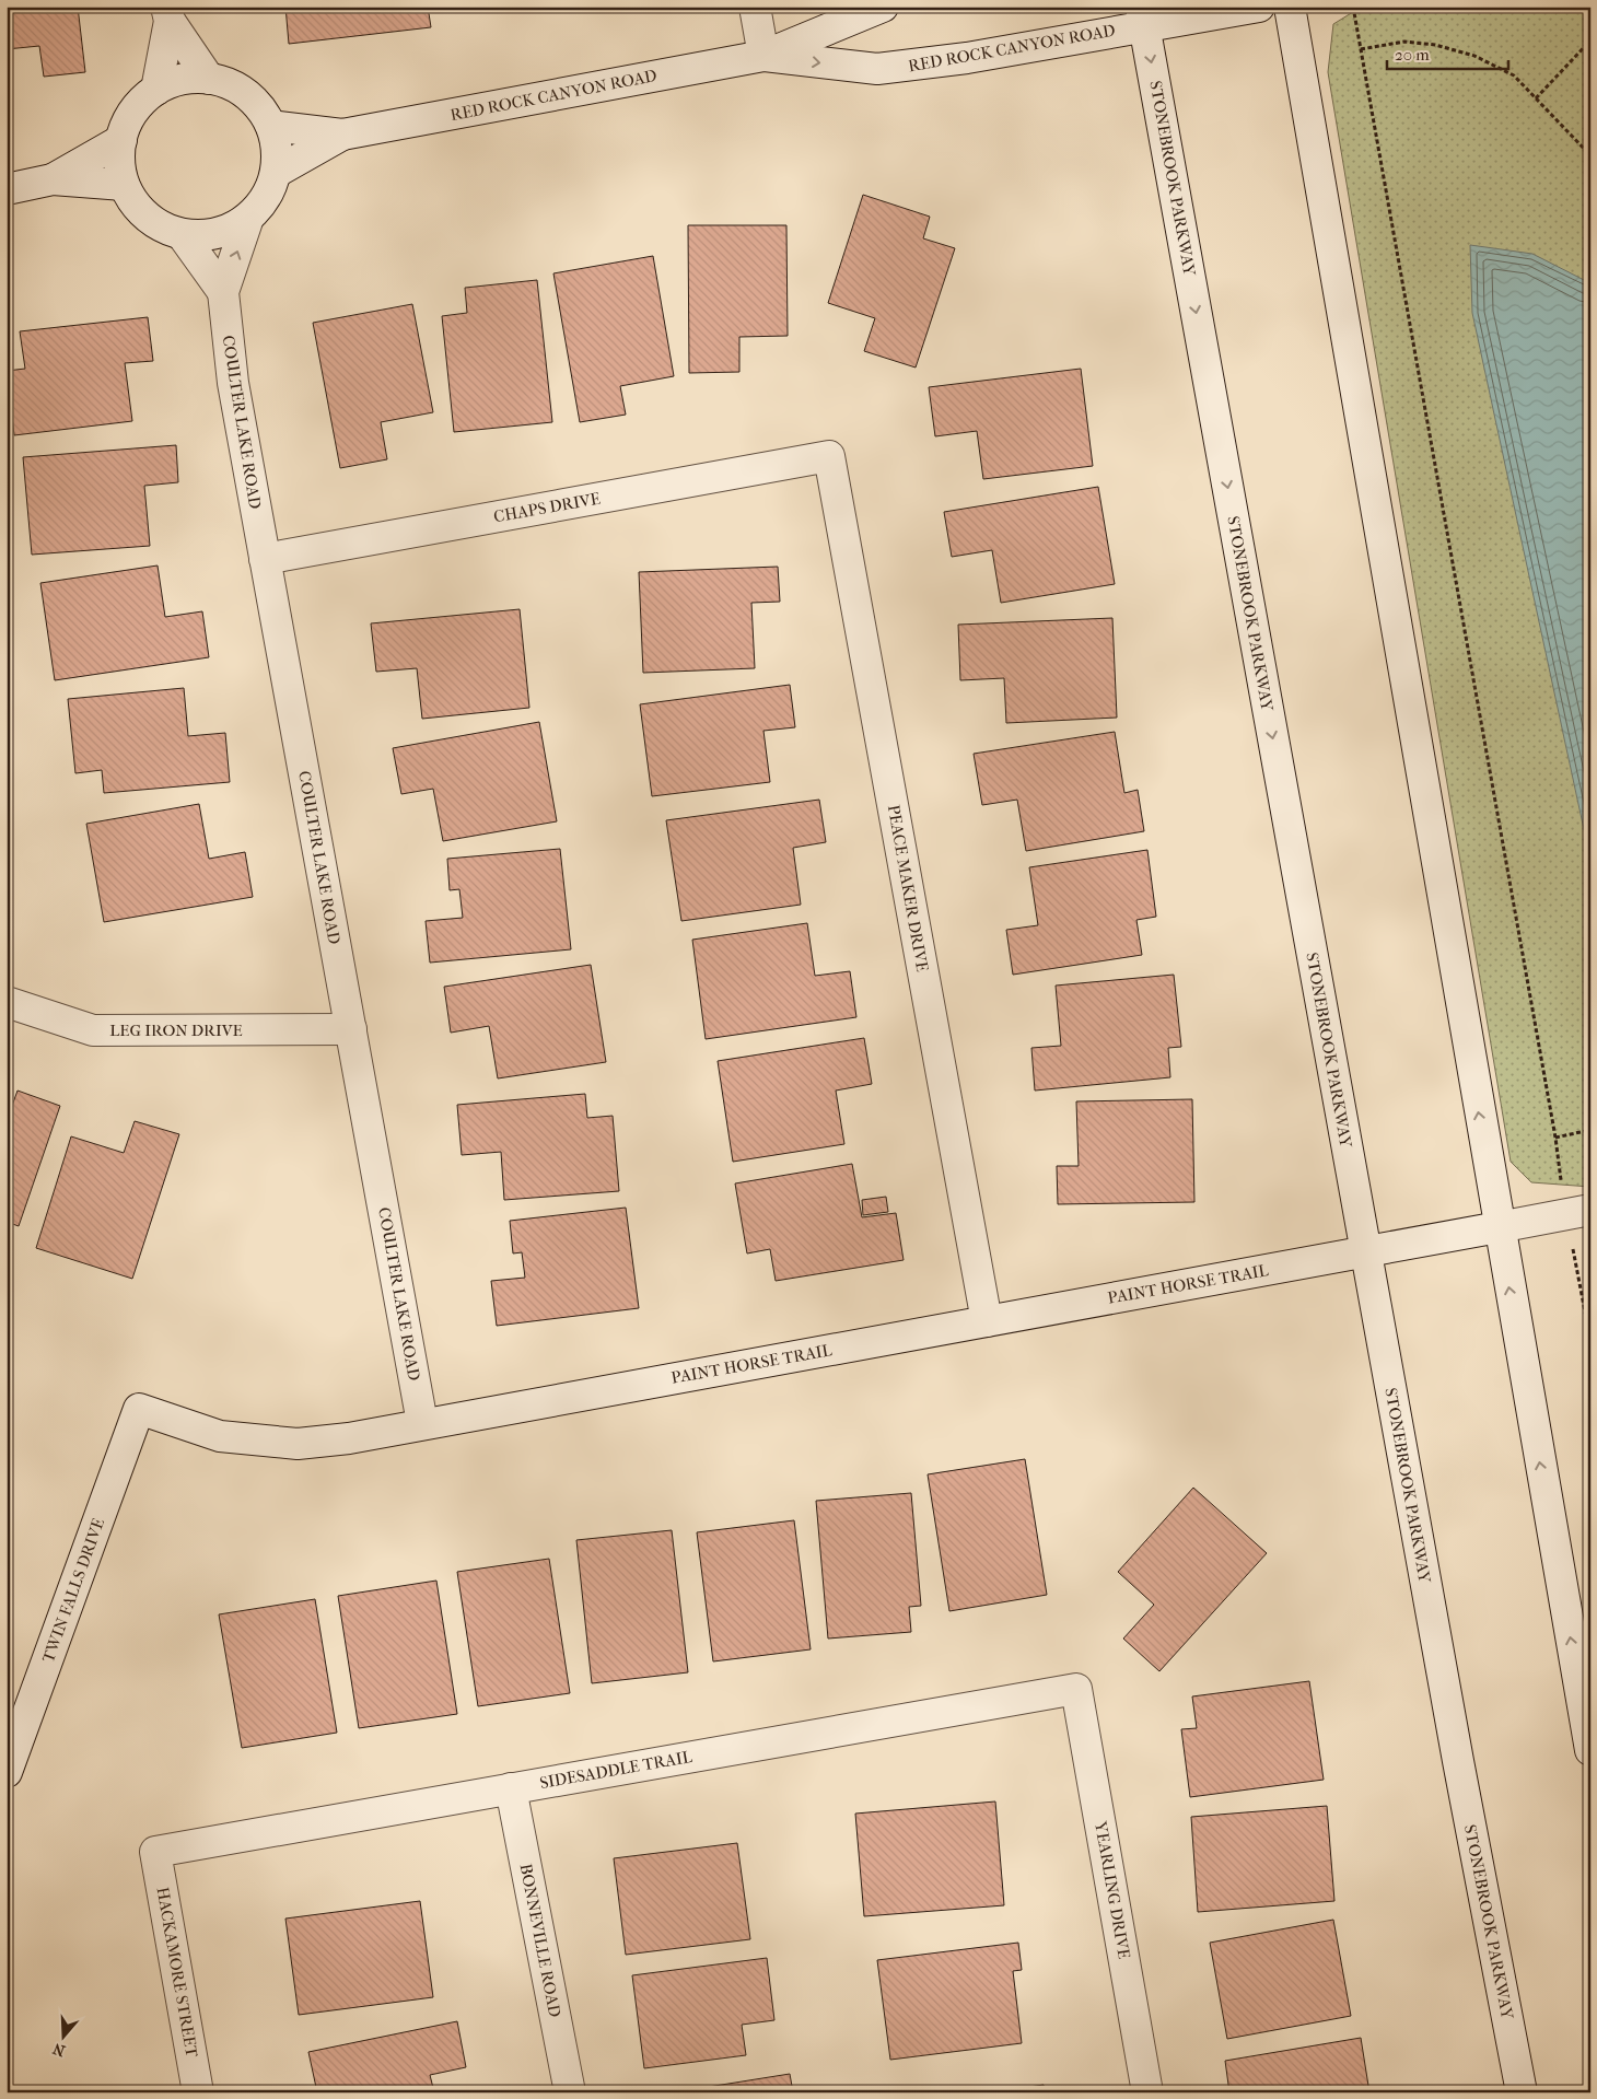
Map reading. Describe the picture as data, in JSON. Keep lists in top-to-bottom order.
{
  "streets": {
    "street": [
      "RED ROCK CANYON ROAD",
      "STONEBROOK PARKWAY",
      "COULTER LAKE ROAD",
      "CHAPS DRIVE",
      "PEACE MAKER DRIVE",
      "LEG IRON DRIVE",
      "PAINT HORSE TRAIL",
      "TWIN FALLS DRIVE",
      "SIDESADDLE TRAIL",
      "YEARLING DRIVE",
      "BONNEVILLE ROAD",
      "HACKAMORE STREET"
    ]
  },
  "crossings": [
    ["RED ROCK CANYON ROAD", "STONEBROOK PARKWAY"],
    ["RED ROCK CANYON ROAD", "COULTER LAKE ROAD"],
    ["STONEBROOK PARKWAY", "PAINT HORSE TRAIL"],
    ["COULTER LAKE ROAD", "CHAPS DRIVE"],
    ["COULTER LAKE ROAD", "LEG IRON DRIVE"],
    ["COULTER LAKE ROAD", "PAINT HORSE TRAIL"],
    ["CHAPS DRIVE", "PEACE MAKER DRIVE"],
    ["PEACE MAKER DRIVE", "PAINT HORSE TRAIL"],
    ["PAINT HORSE TRAIL", "TWIN FALLS DRIVE"],
    ["SIDESADDLE TRAIL", "YEARLING DRIVE"],
    ["SIDESADDLE TRAIL", "BONNEVILLE ROAD"],
    ["SIDESADDLE TRAIL", "HACKAMORE STREET"]
  ],
  "scale_bar": "20 m",
  "north": "bottom"
}
